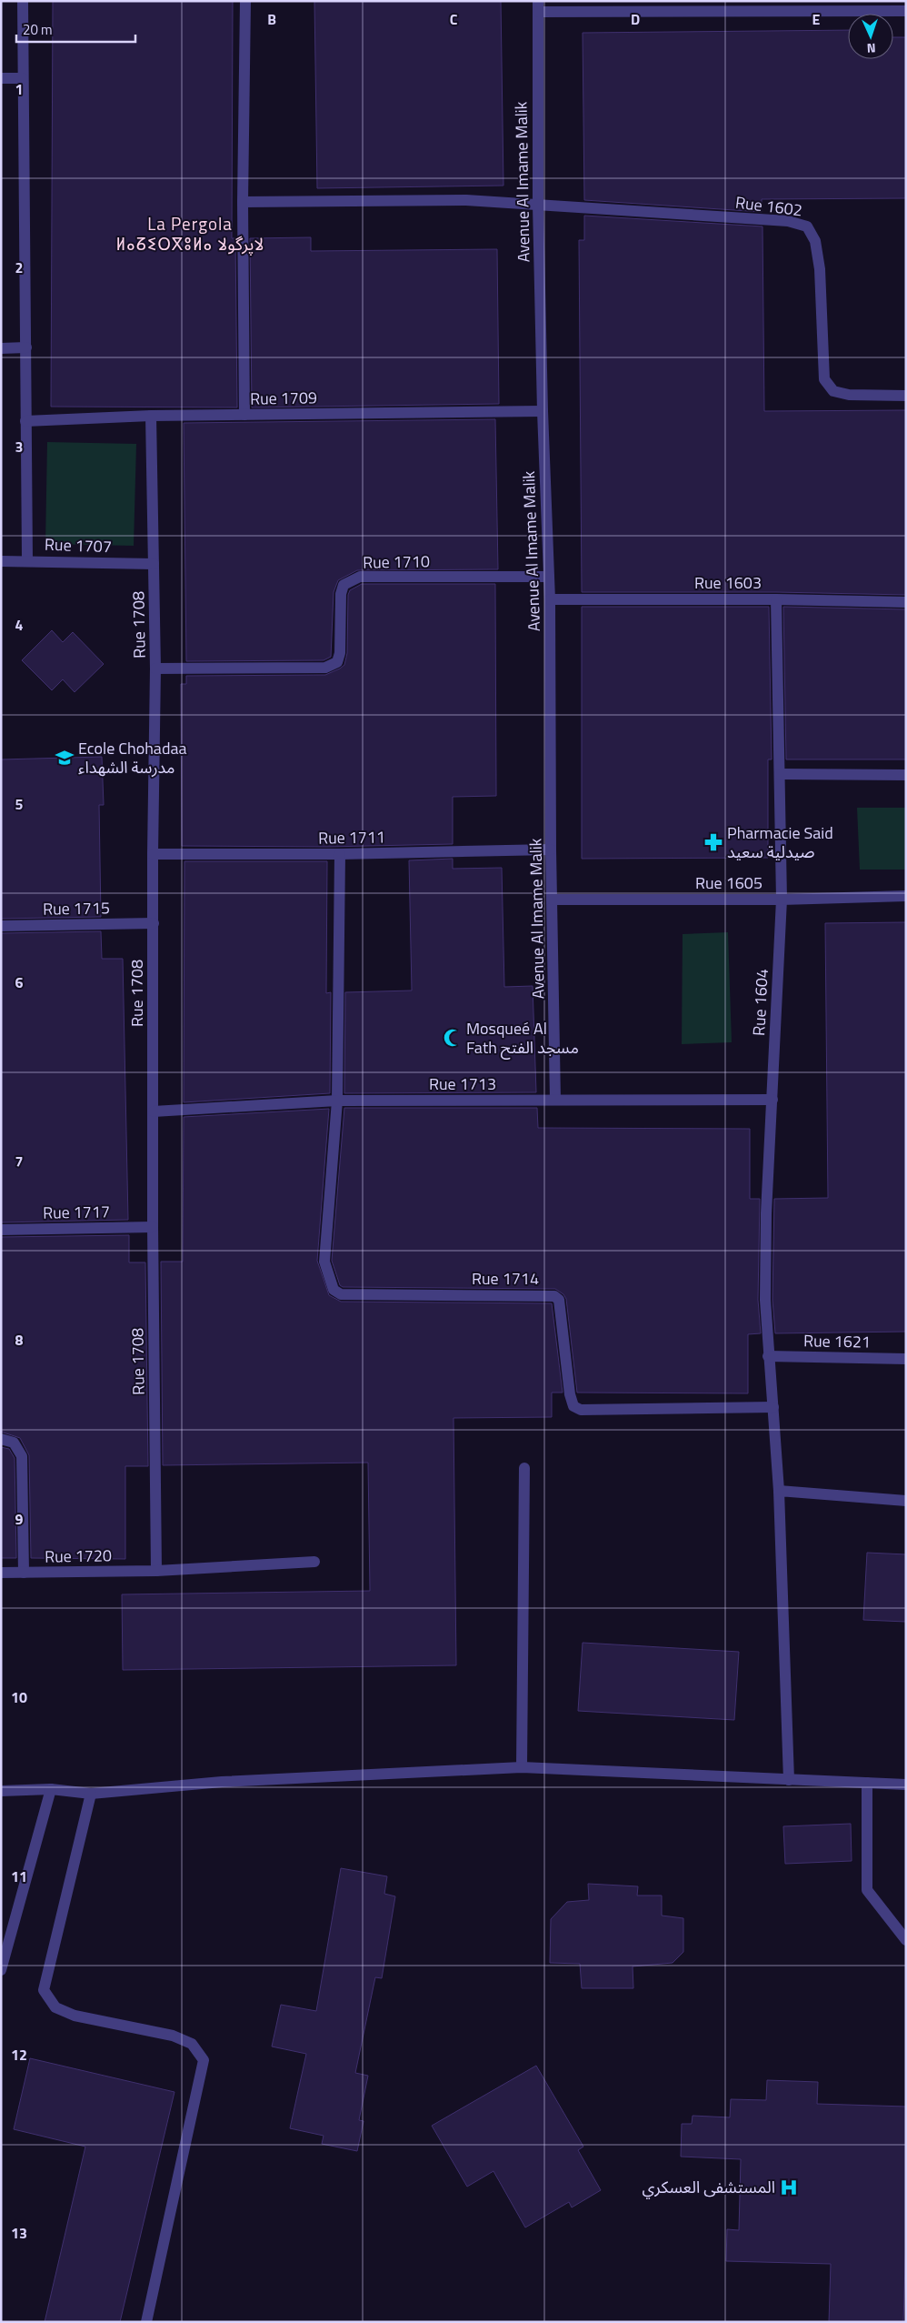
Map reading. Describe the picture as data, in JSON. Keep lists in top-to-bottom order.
{
  "streets": {
    "street": [
      "Avenue Al Imame Malik",
      "Rue 1602",
      "Rue 1709",
      "Rue 1707",
      "Rue 1710",
      "Rue 1603",
      "Rue 1708",
      "Rue 1711",
      "Rue 1605",
      "Rue 1715",
      "Rue 1604",
      "Rue 1713",
      "Rue 1717",
      "Rue 1714",
      "Rue 1621",
      "Rue 1720"
    ]
  },
  "crossings": [
    ["Avenue Al Imame Malik", "Rue 1602"],
    ["Avenue Al Imame Malik", "Rue 1709"],
    ["Avenue Al Imame Malik", "Rue 1710"],
    ["Avenue Al Imame Malik", "Rue 1603"],
    ["Avenue Al Imame Malik", "Rue 1711"],
    ["Avenue Al Imame Malik", "Rue 1605"],
    ["Avenue Al Imame Malik", "Rue 1713"],
    ["Rue 1709", "Rue 1708"],
    ["Rue 1707", "Rue 1708"],
    ["Rue 1710", "Rue 1708"],
    ["Rue 1603", "Rue 1604"],
    ["Rue 1708", "Rue 1711"],
    ["Rue 1708", "Rue 1715"],
    ["Rue 1708", "Rue 1713"],
    ["Rue 1708", "Rue 1717"],
    ["Rue 1708", "Rue 1720"],
    ["Rue 1605", "Rue 1604"],
    ["Rue 1604", "Rue 1713"],
    ["Rue 1604", "Rue 1714"],
    ["Rue 1604", "Rue 1621"],
    ["Rue 1713", "Rue 1714"]
  ],
  "districts": ["La Pergola ⵍⴰⵒⵉⵔⴳⵓⵍⴰ لاپرگولا"],
  "places": {
    "school or university": ["Ecole Chohadaa مدرسة الشهداء"],
    "pharmacy": ["Pharmacie Said صيدلية سعيد"],
    "mosque": ["Mosqueé Al Fath مسجد الفتح"],
    "hospital": ["المستشفى العسكري"]
  },
  "scale_bar": "20 m",
  "north": "bottom",
  "grid": {
    "columns": [
      "B",
      "C",
      "D",
      "E"
    ],
    "rows": [
      "1",
      "2",
      "3",
      "4",
      "5",
      "6",
      "7",
      "8",
      "9",
      "10",
      "11",
      "12",
      "13"
    ]
  }
}
